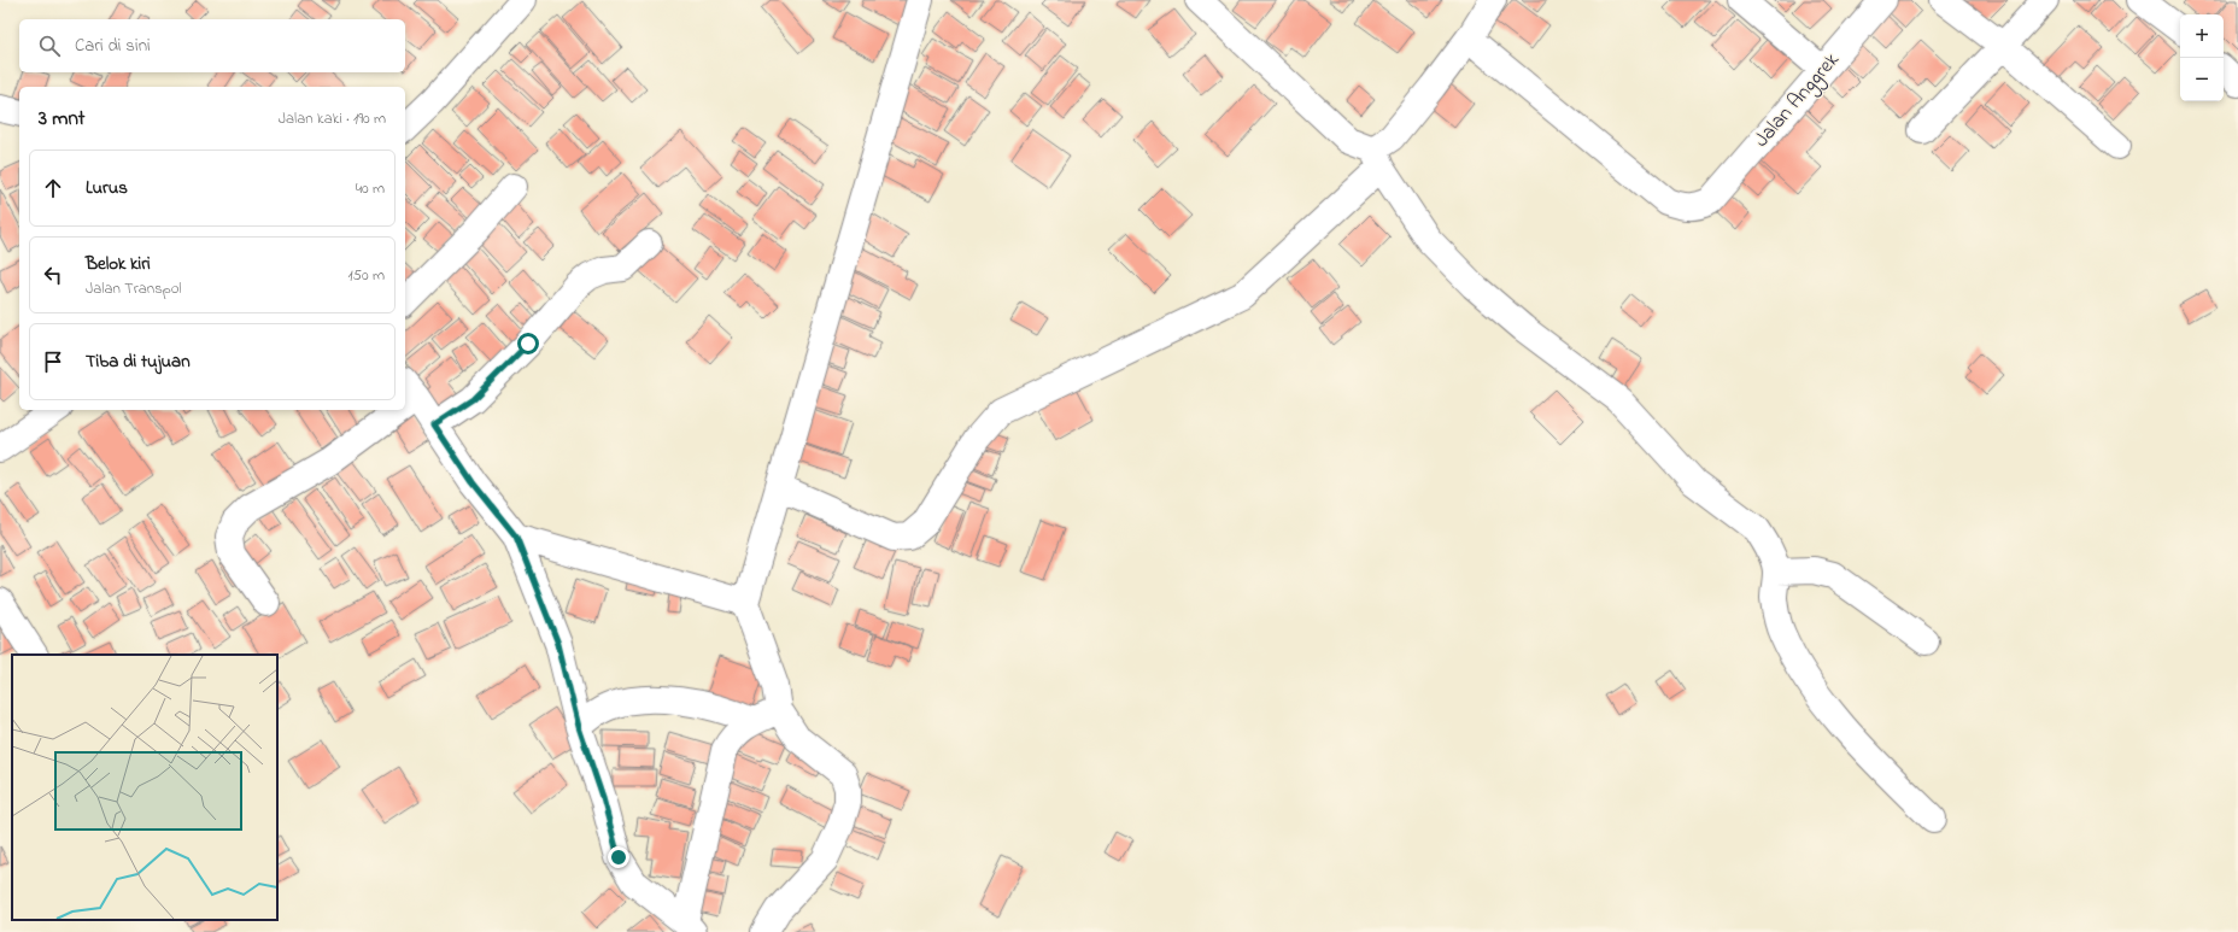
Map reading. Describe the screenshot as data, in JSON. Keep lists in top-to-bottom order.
{
  "streets": {
    "street": ["Jalan Anggrek"]
  },
  "page": {
    "map_buttons": ["+", "−"],
    "search": "Cari di sini",
    "heading": ["3 mnt", "Jalan kaki · 190 m"],
    "list": [
      ["Lurus", "40 m"],
      ["Belok kiri", "Jalan Transpol", "150 m"],
      "Tiba di tujuan"
    ]
  }
}
